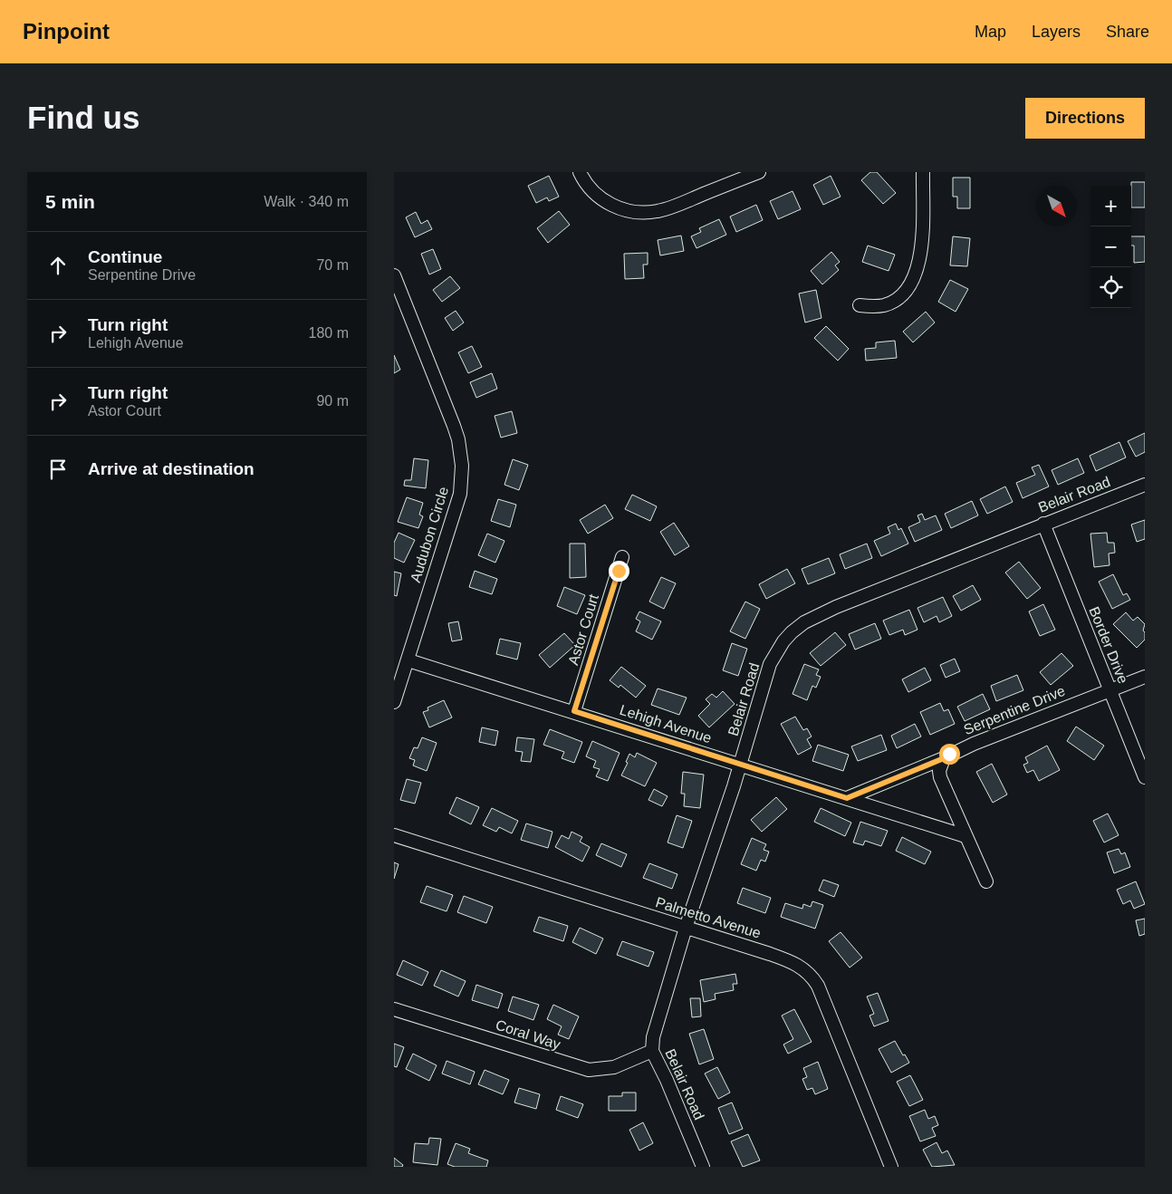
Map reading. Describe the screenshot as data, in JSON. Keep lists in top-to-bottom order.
{
  "streets": {
    "street": [
      "Belair Road",
      "Audubon Circle",
      "Astor Court",
      "Border Drive",
      "Serpentine Drive",
      "Lehigh Avenue",
      "Palmetto Avenue",
      "Coral Way"
    ]
  },
  "crossings": [
    ["Belair Road", "Border Drive"],
    ["Belair Road", "Lehigh Avenue"],
    ["Belair Road", "Palmetto Avenue"],
    ["Belair Road", "Coral Way"],
    ["Audubon Circle", "Lehigh Avenue"],
    ["Astor Court", "Lehigh Avenue"],
    ["Border Drive", "Serpentine Drive"],
    ["Serpentine Drive", "Lehigh Avenue"]
  ],
  "north": "bottom right",
  "page": {
    "header": "Pinpoint",
    "nav": ["Map", "Layers", "Share"],
    "buttons": "Directions",
    "title": "Find us",
    "heading": ["5 min", "Walk · 340 m"],
    "map_buttons": ["+", "−"],
    "list": [
      ["Continue", "Serpentine Drive", "70 m"],
      ["Turn right", "Lehigh Avenue", "180 m"],
      ["Turn right", "Astor Court", "90 m"],
      "Arrive at destination"
    ]
  }
}
